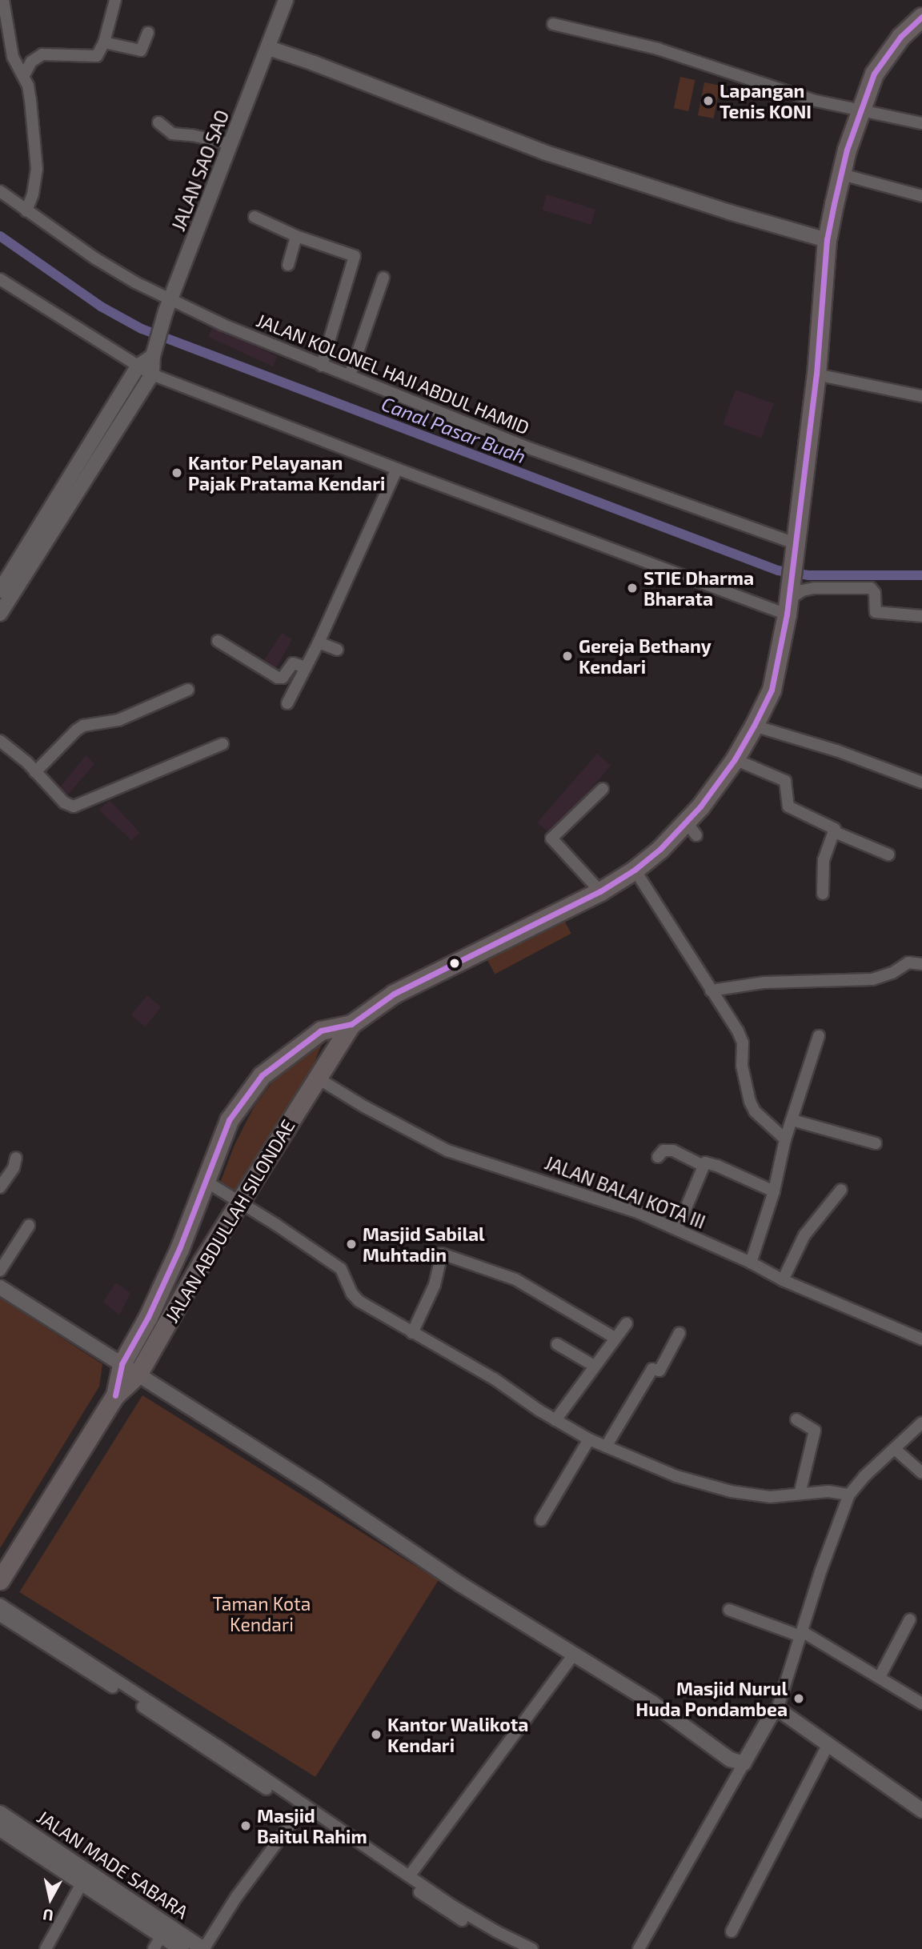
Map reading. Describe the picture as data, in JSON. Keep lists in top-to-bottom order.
{
  "streets": {
    "highway": ["JALAN ABDULLAH SILONDAE"],
    "street": [
      "JALAN SAO SAO",
      "JALAN KOLONEL HAJI ABDUL HAMID",
      "JALAN BALAI KOTA III",
      "JALAN MADE SABARA"
    ]
  },
  "crossings": [
    ["JALAN SAO SAO", "JALAN KOLONEL HAJI ABDUL HAMID"],
    ["JALAN BALAI KOTA III", "JALAN ABDULLAH SILONDAE"]
  ],
  "water": ["Canal Pasar Buah"],
  "parks": ["Taman Kota Kendari"],
  "places": [
    "Lapangan Tenis KONI",
    "Kantor Pelayanan Pajak Pratama Kendari",
    "STIE Dharma Bharata",
    "Gereja Bethany Kendari",
    "Masjid Sabilal Muhtadin",
    "Masjid Nurul Huda Pondambea",
    "Kantor Walikota Kendari",
    "Masjid Baitul Rahim"
  ],
  "north": "bottom"
}
